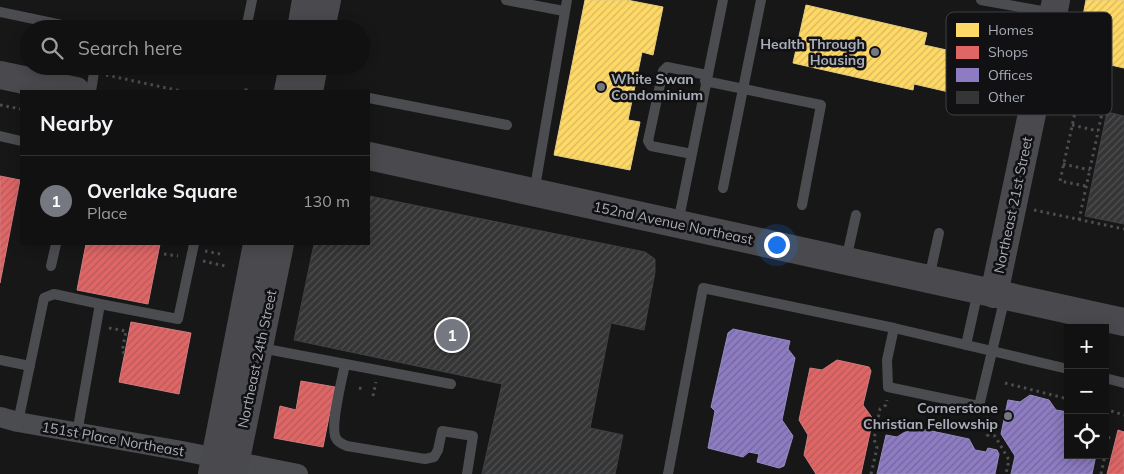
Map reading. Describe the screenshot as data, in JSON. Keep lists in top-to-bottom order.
{
  "streets": {
    "street": [
      "Northeast 21st Street",
      "152nd Avenue Northeast",
      "Northeast 24th Street",
      "151st Place Northeast"
    ]
  },
  "crossings": [
    ["Northeast 21st Street", "152nd Avenue Northeast"],
    ["Northeast 24th Street", "151st Place Northeast"]
  ],
  "places": ["Health Through Housing", "White Swan Condominium", "Cornerstone Christian Fellowship"],
  "legend": [
    "Homes",
    "Shops",
    "Offices",
    "Other"
  ],
  "page": {
    "search": "Search here",
    "heading": "Nearby",
    "list": [
      {
        "mark": "1",
        "name": "Overlake Square",
        "note": "Place",
        "value": "130 m"
      }
    ],
    "pins": "1",
    "map_buttons": ["+", "−"]
  }
}
